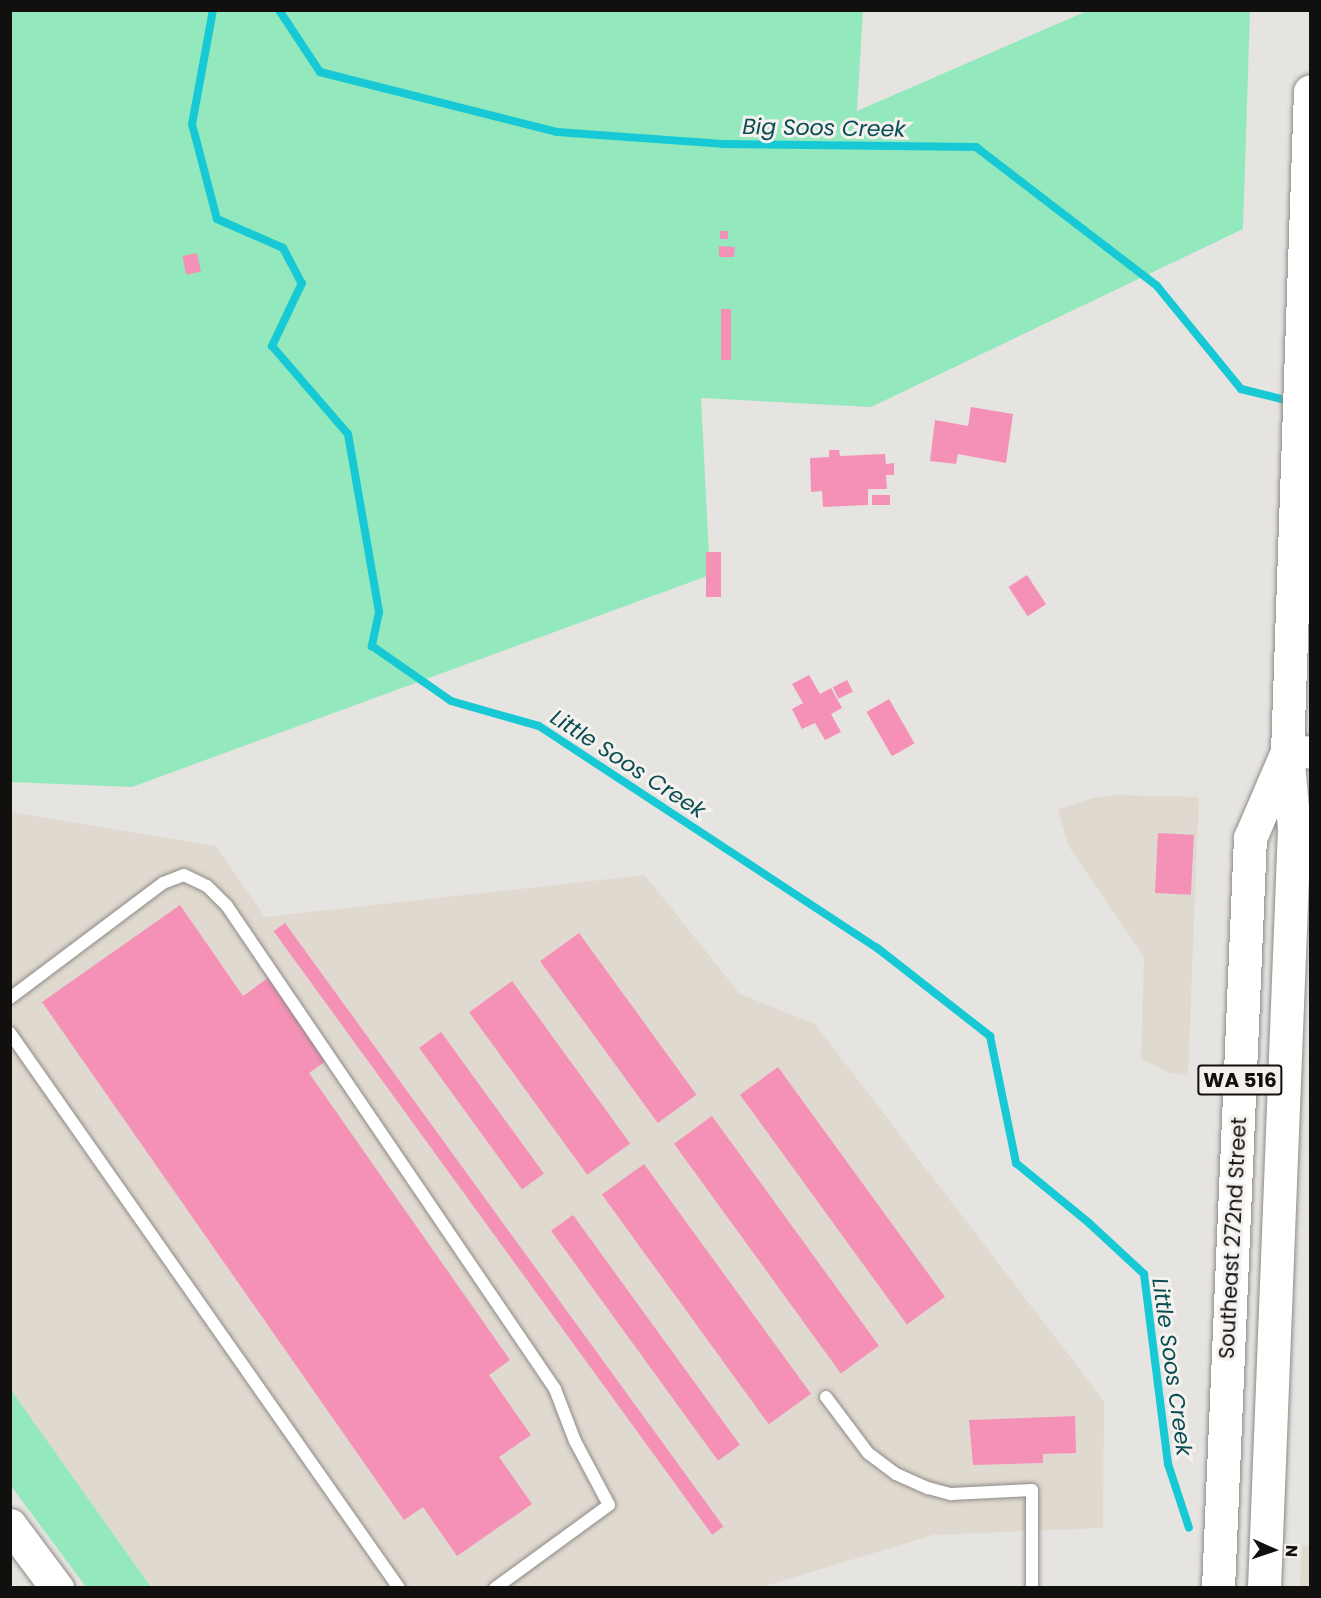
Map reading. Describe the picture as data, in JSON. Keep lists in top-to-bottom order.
{
  "streets": {
    "main road": ["WA 516", "Southeast 272nd Street"]
  },
  "water": ["Big Soos Creek", "Little Soos Creek"],
  "north": "right"
}
